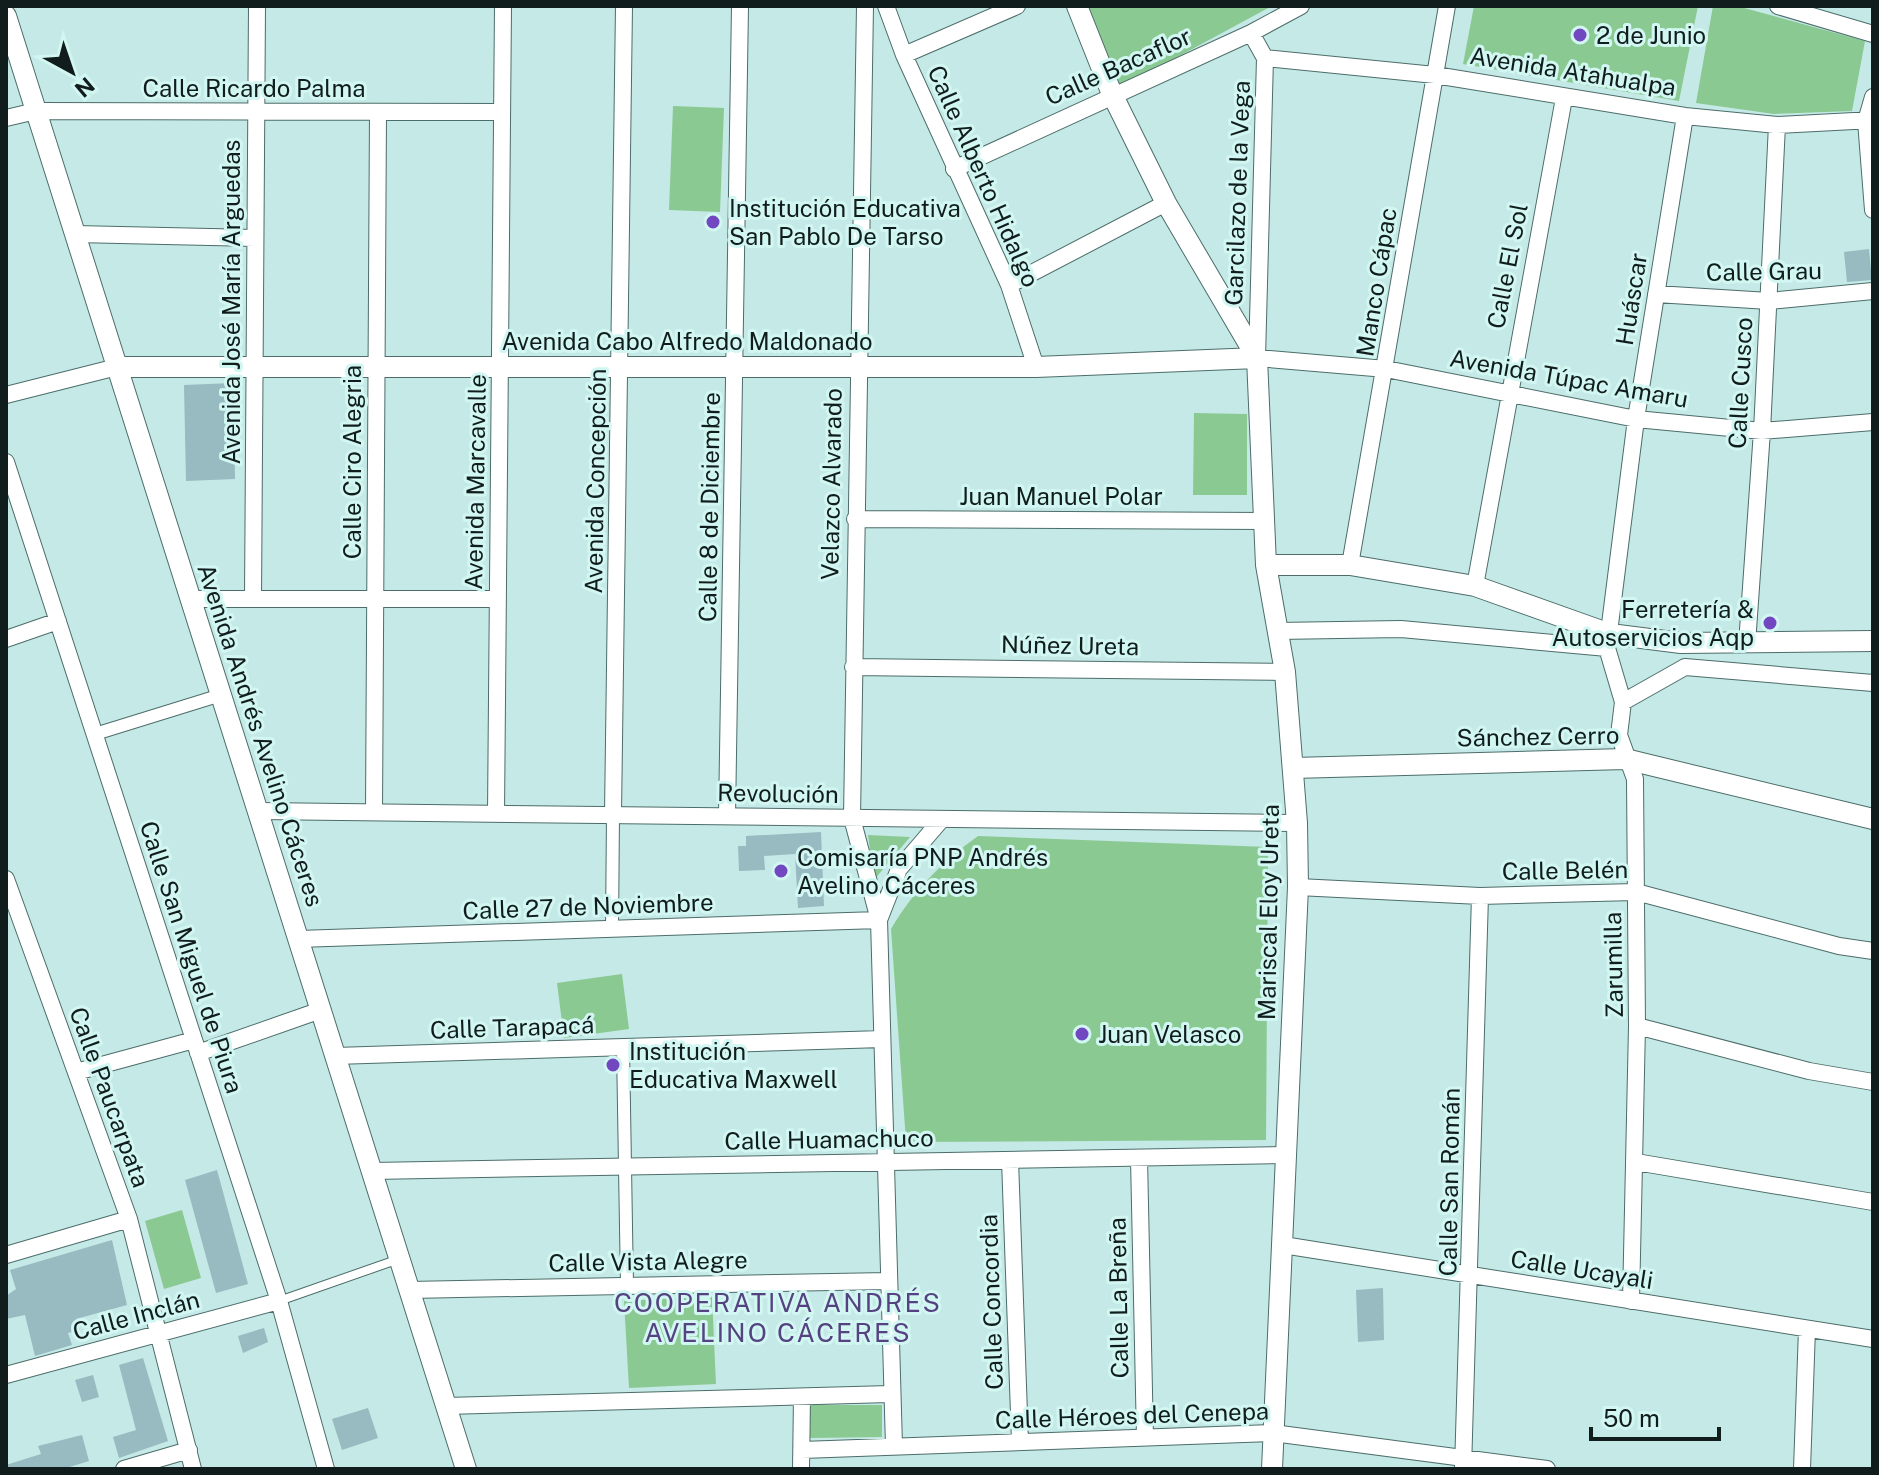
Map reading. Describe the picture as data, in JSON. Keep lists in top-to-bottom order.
{
  "streets": {
    "street": [
      "Calle Bacaflor",
      "Avenida Atahualpa",
      "Calle Ricardo Palma",
      "Calle Alberto Hidalgo",
      "Garcilazo de la Vega",
      "Calle El Sol",
      "Calle Grau",
      "Manco Cápac",
      "Huáscar",
      "Avenida José María Arguedas",
      "Avenida Cabo Alfredo Maldonado",
      "Avenida Túpac Amaru",
      "Calle Cusco",
      "Calle Ciro Alegria",
      "Avenida Concepción",
      "Avenida Marcavalle",
      "Velazco Alvarado",
      "Juan Manuel Polar",
      "Calle 8 de Diciembre",
      "Núñez Ureta",
      "Avenida Andrés Avelino Cáceres",
      "Sánchez Cerro",
      "Revolución",
      "Calle Belén",
      "Calle 27 de Noviembre",
      "Mariscal Eloy Ureta",
      "Calle San Miguel de Piura",
      "Zarumilla",
      "Calle Tarapacá",
      "Calle Paucarpata",
      "Calle Huamachuco",
      "Calle San Román",
      "Calle Vista Alegre",
      "Calle Ucayali",
      "Calle La Breña",
      "Calle Concordia",
      "Calle Inclán",
      "Calle Héroes del Cenepa"
    ]
  },
  "crossings": [
    ["Calle Bacaflor", "Calle Alberto Hidalgo"],
    ["Calle Bacaflor", "Garcilazo de la Vega"],
    ["Avenida Atahualpa", "Garcilazo de la Vega"],
    ["Avenida Atahualpa", "Calle El Sol"],
    ["Avenida Atahualpa", "Manco Cápac"],
    ["Avenida Atahualpa", "Huáscar"],
    ["Avenida Atahualpa", "Calle Cusco"],
    ["Calle Ricardo Palma", "Avenida José María Arguedas"],
    ["Calle Ricardo Palma", "Calle Ciro Alegria"],
    ["Calle Ricardo Palma", "Avenida Marcavalle"],
    ["Calle Ricardo Palma", "Avenida Andrés Avelino Cáceres"],
    ["Calle Alberto Hidalgo", "Avenida Cabo Alfredo Maldonado"],
    ["Garcilazo de la Vega", "Avenida Cabo Alfredo Maldonado"],
    ["Garcilazo de la Vega", "Avenida Túpac Amaru"],
    ["Garcilazo de la Vega", "Mariscal Eloy Ureta"],
    ["Calle El Sol", "Avenida Túpac Amaru"],
    ["Calle Grau", "Huáscar"],
    ["Calle Grau", "Calle Cusco"],
    ["Manco Cápac", "Avenida Túpac Amaru"],
    ["Huáscar", "Avenida Túpac Amaru"],
    ["Huáscar", "Zarumilla"],
    ["Avenida José María Arguedas", "Avenida Cabo Alfredo Maldonado"],
    ["Avenida Cabo Alfredo Maldonado", "Avenida Túpac Amaru"],
    ["Avenida Cabo Alfredo Maldonado", "Calle Ciro Alegria"],
    ["Avenida Cabo Alfredo Maldonado", "Avenida Concepción"],
    ["Avenida Cabo Alfredo Maldonado", "Avenida Marcavalle"],
    ["Avenida Cabo Alfredo Maldonado", "Velazco Alvarado"],
    ["Avenida Cabo Alfredo Maldonado", "Calle 8 de Diciembre"],
    ["Avenida Cabo Alfredo Maldonado", "Avenida Andrés Avelino Cáceres"],
    ["Avenida Cabo Alfredo Maldonado", "Mariscal Eloy Ureta"],
    ["Avenida Túpac Amaru", "Calle Cusco"],
    ["Avenida Túpac Amaru", "Mariscal Eloy Ureta"],
    ["Calle Ciro Alegria", "Revolución"],
    ["Avenida Concepción", "Revolución"],
    ["Avenida Marcavalle", "Revolución"],
    ["Velazco Alvarado", "Juan Manuel Polar"],
    ["Velazco Alvarado", "Núñez Ureta"],
    ["Velazco Alvarado", "Revolución"],
    ["Velazco Alvarado", "Calle 27 de Noviembre"],
    ["Juan Manuel Polar", "Mariscal Eloy Ureta"],
    ["Calle 8 de Diciembre", "Revolución"],
    ["Núñez Ureta", "Mariscal Eloy Ureta"],
    ["Avenida Andrés Avelino Cáceres", "Revolución"],
    ["Avenida Andrés Avelino Cáceres", "Calle 27 de Noviembre"],
    ["Avenida Andrés Avelino Cáceres", "Calle Tarapacá"],
    ["Avenida Andrés Avelino Cáceres", "Calle Huamachuco"],
    ["Avenida Andrés Avelino Cáceres", "Calle Vista Alegre"],
    ["Sánchez Cerro", "Mariscal Eloy Ureta"],
    ["Sánchez Cerro", "Zarumilla"],
    ["Revolución", "Mariscal Eloy Ureta"],
    ["Calle Belén", "Mariscal Eloy Ureta"],
    ["Calle Belén", "Zarumilla"],
    ["Calle Belén", "Calle San Román"],
    ["Mariscal Eloy Ureta", "Calle Huamachuco"],
    ["Mariscal Eloy Ureta", "Calle Ucayali"],
    ["Mariscal Eloy Ureta", "Calle Héroes del Cenepa"],
    ["Calle San Miguel de Piura", "Calle Inclán"],
    ["Zarumilla", "Calle Ucayali"],
    ["Calle Paucarpata", "Calle Inclán"],
    ["Calle Huamachuco", "Calle La Breña"],
    ["Calle Huamachuco", "Calle Concordia"],
    ["Calle San Román", "Calle Ucayali"],
    ["Calle San Román", "Calle Héroes del Cenepa"],
    ["Calle La Breña", "Calle Héroes del Cenepa"],
    ["Calle Concordia", "Calle Héroes del Cenepa"]
  ],
  "districts": ["COOPERATIVA ANDRÉS AVELINO CÁCERES"],
  "places": [
    "2 de Junio",
    "Institución Educativa San Pablo De Tarso",
    "Ferretería & Autoservicios Aqp",
    "Comisaría PNP Andrés Avelino Cáceres",
    "Juan Velasco",
    "Institución Educativa Maxwell"
  ],
  "scale_bar": "50 m",
  "north": "bottom right"
}
